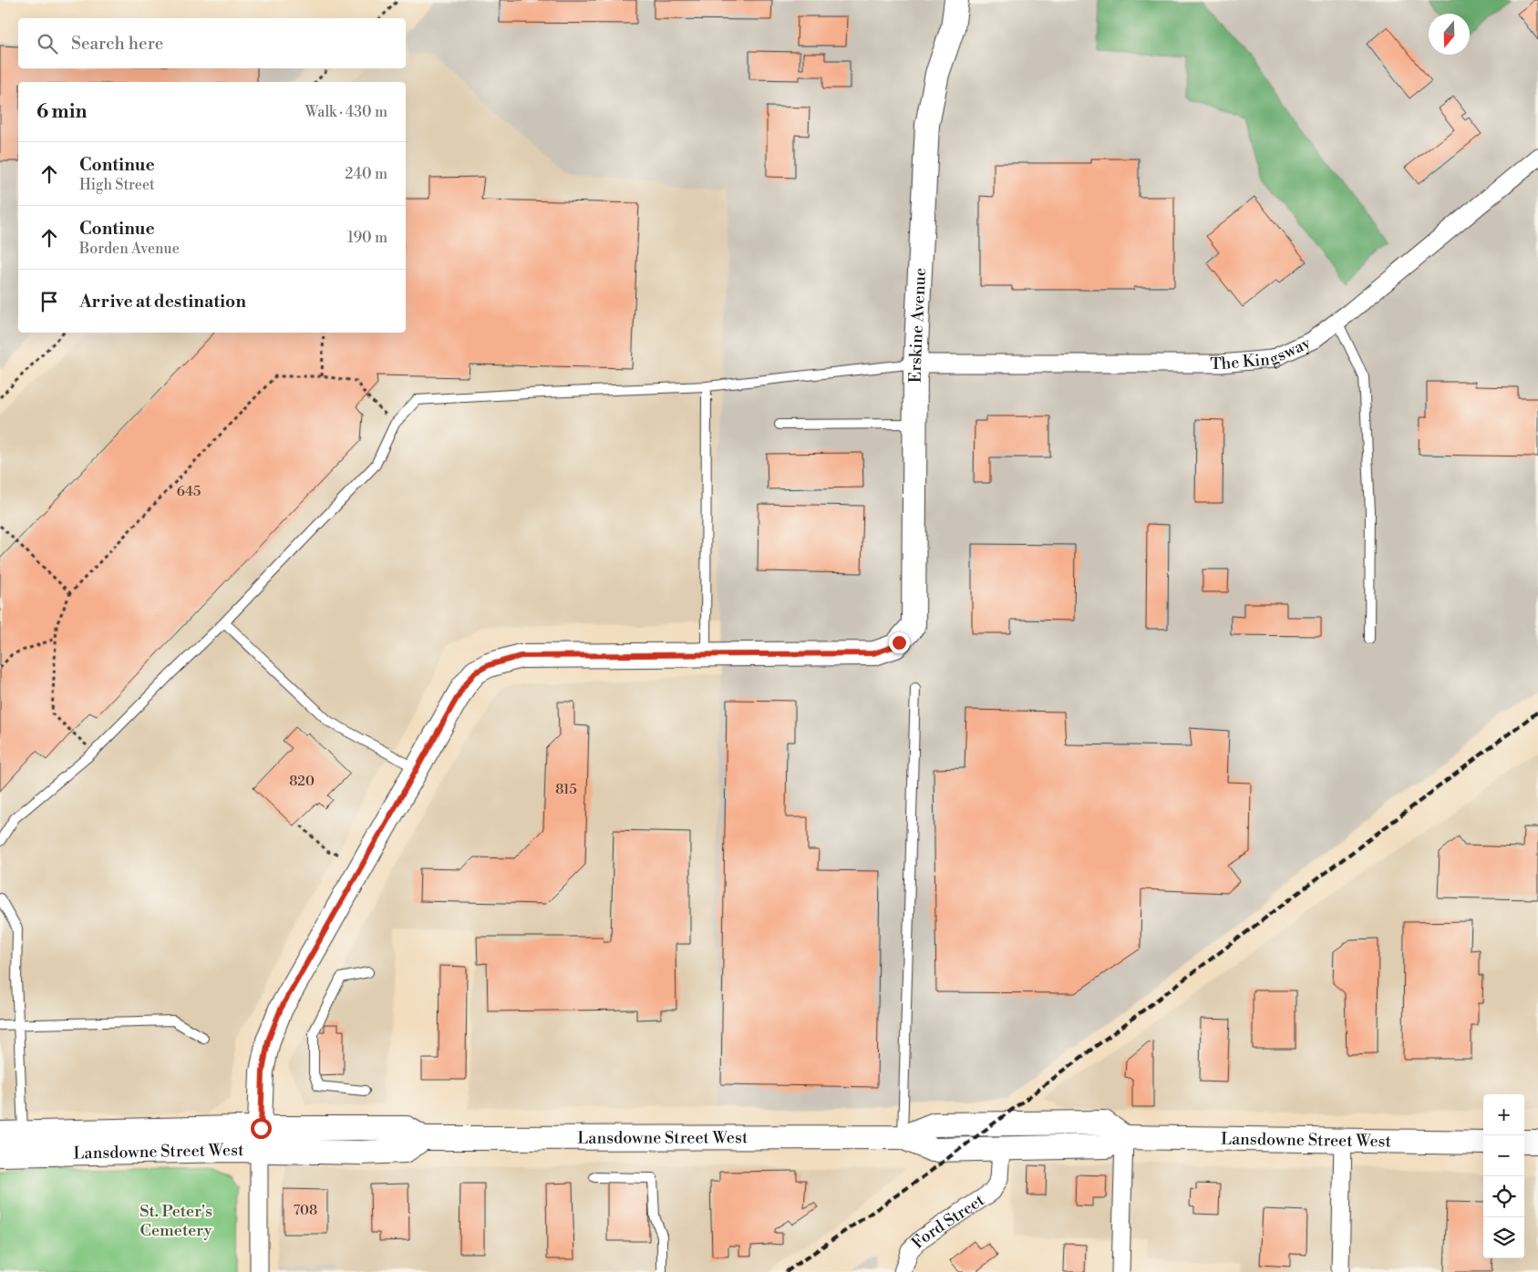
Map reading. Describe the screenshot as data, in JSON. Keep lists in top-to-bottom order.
{
  "streets": {
    "main road": ["Erskine Avenue", "Lansdowne Street West"],
    "street": ["The Kingsway", "Ford Street"]
  },
  "crossings": [
    ["Erskine Avenue", "The Kingsway"],
    ["Lansdowne Street West", "Ford Street"]
  ],
  "parks": ["St. Peter's Cemetery"],
  "house_numbers": [
    "645",
    "820",
    "815",
    "708"
  ],
  "north": "bottom",
  "page": {
    "search": "Search here",
    "heading": ["6 min", "Walk · 430 m"],
    "list": [
      ["Continue", "High Street", "240 m"],
      ["Continue", "Borden Avenue", "190 m"],
      "Arrive at destination"
    ],
    "map_buttons": ["+", "−"]
  }
}
